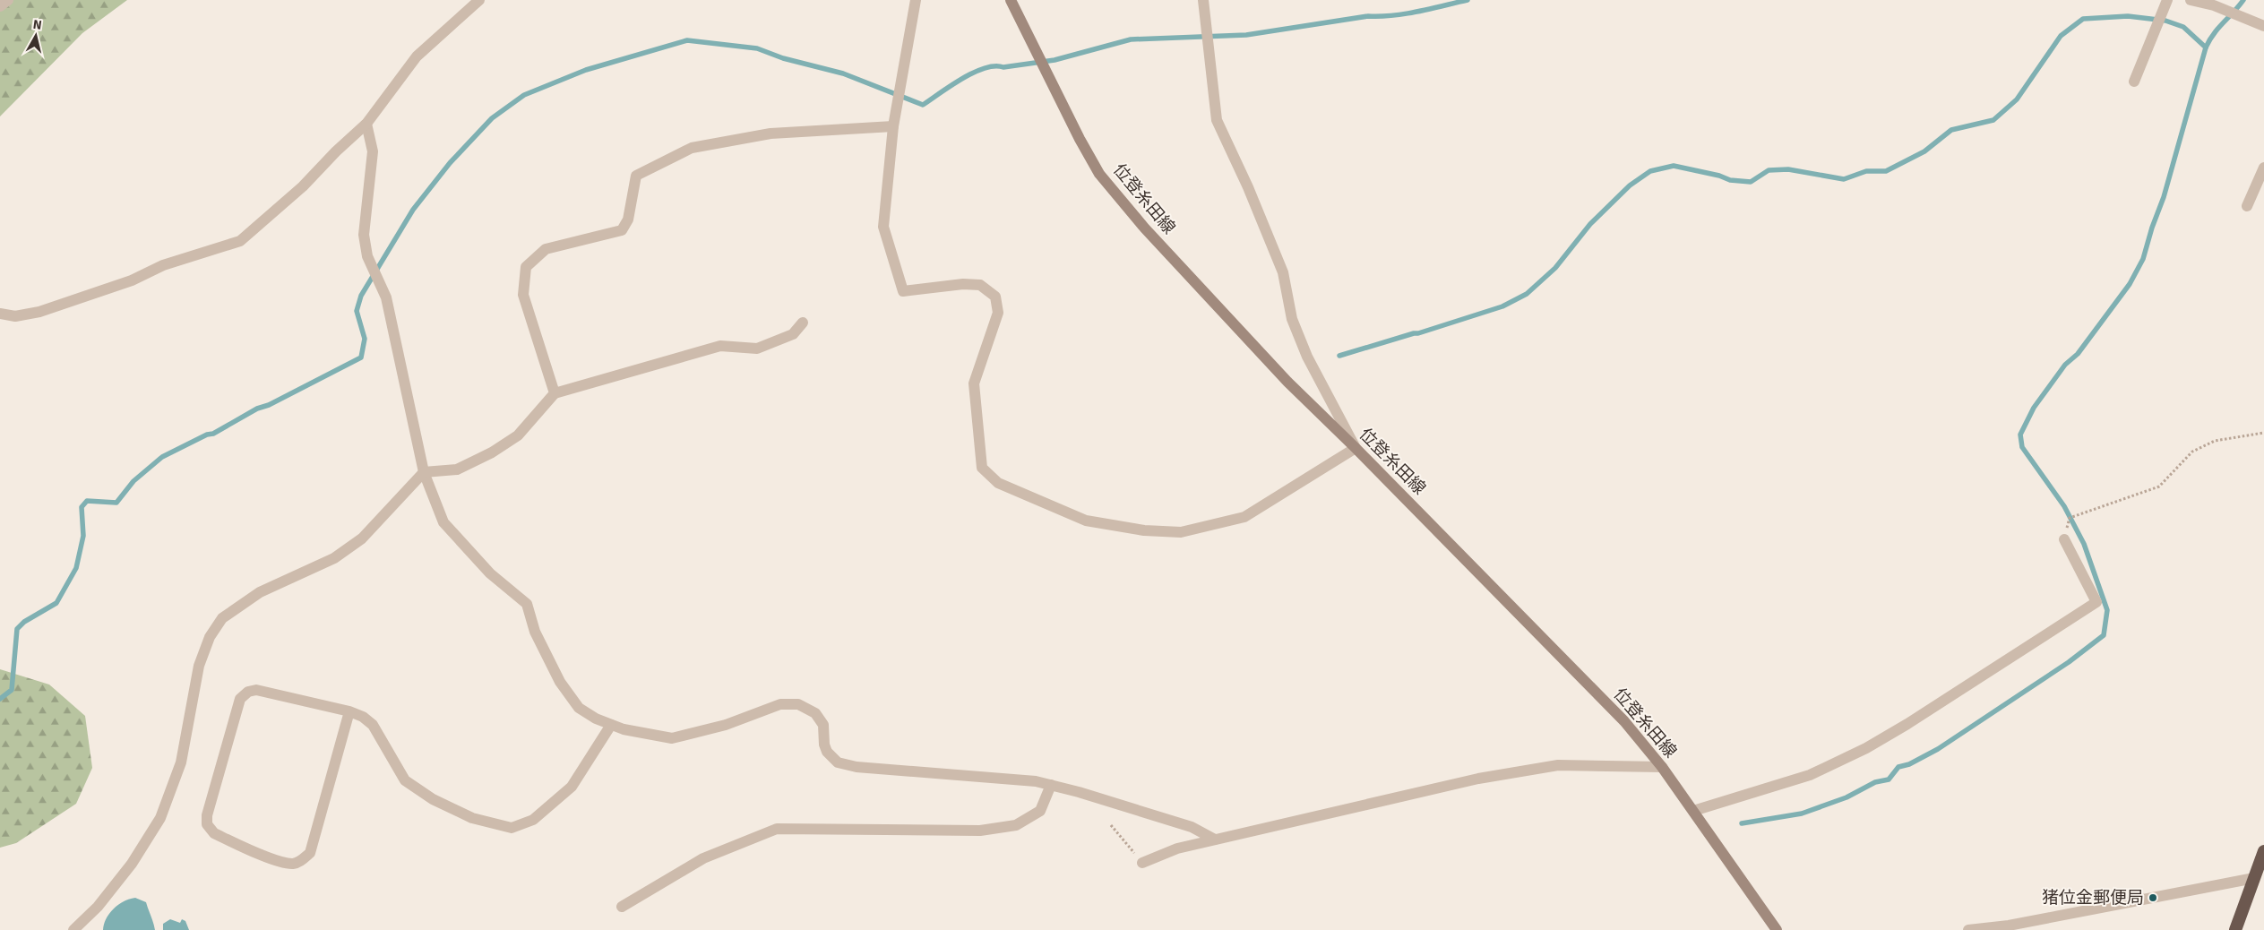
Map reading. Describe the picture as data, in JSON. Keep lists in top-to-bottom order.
{
  "streets": {
    "main road": ["位登糸田線"]
  },
  "places": ["猪位金郵便局"],
  "north": "top"
}
